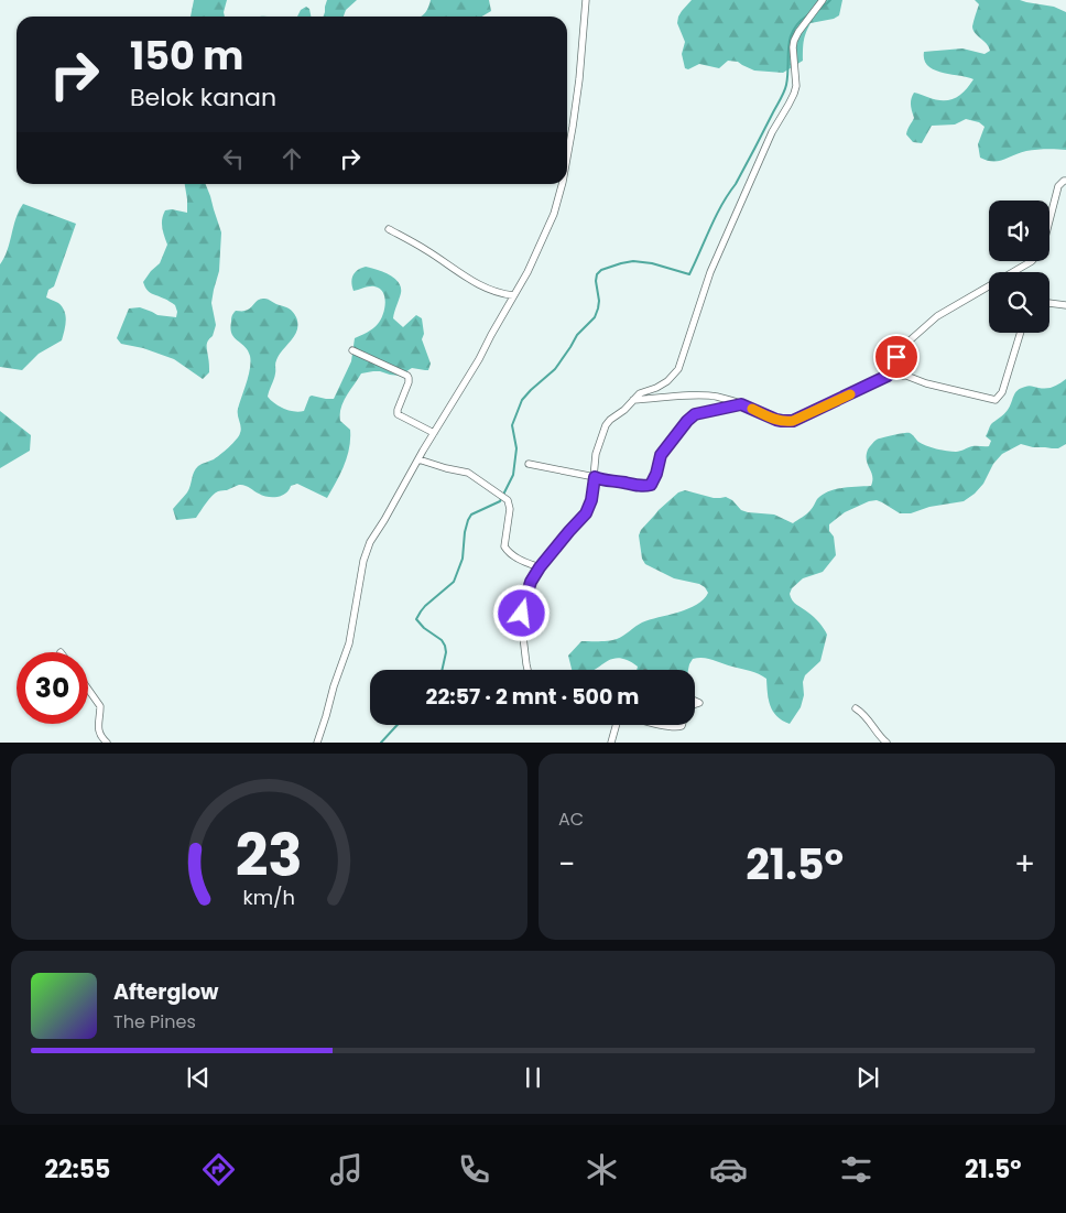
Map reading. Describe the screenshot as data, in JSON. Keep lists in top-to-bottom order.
{
  "page": {
    "turn": ["150 m", "Belok kanan"],
    "limit": "30",
    "trip": "22:57 · 2 mnt · 500 m",
    "tile": "AC",
    "heat": ["−", "21.5°", "+"],
    "song": ["Afterglow", "The Pines"],
    "tabs": ["22:55", "21.5°"],
    "gauge": ["23", "km/h"]
  }
}
